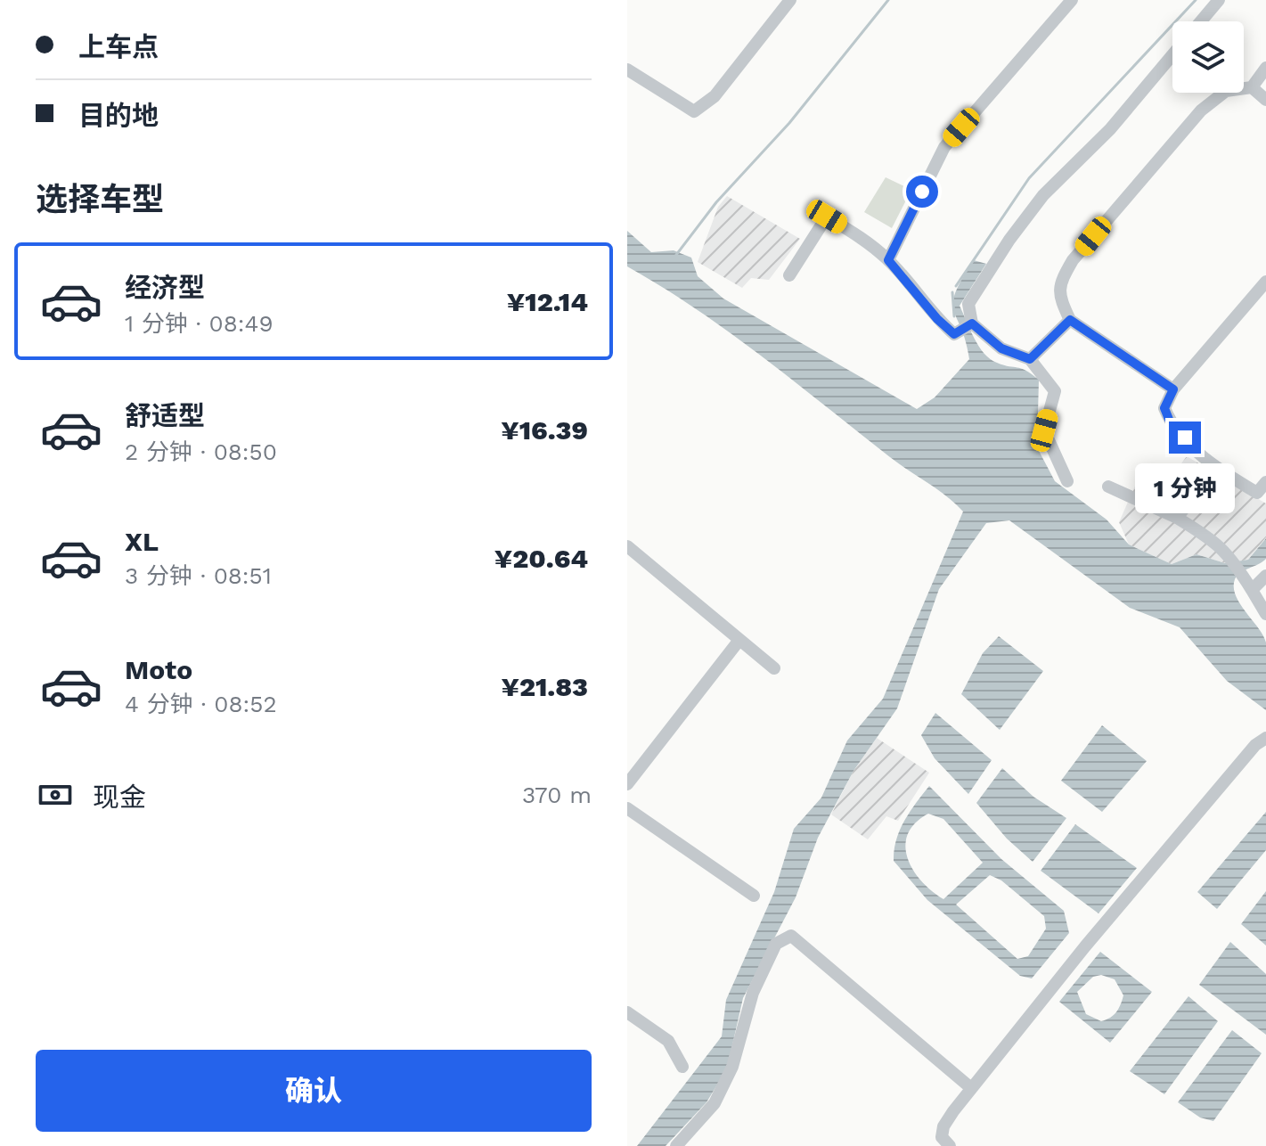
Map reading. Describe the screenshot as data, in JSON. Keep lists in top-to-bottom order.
{
  "page": {
    "banner": ["上车点", "目的地"],
    "heading": "选择车型",
    "list": [
      {
        "name": "经济型",
        "note": "1 分钟 · 08:49",
        "value": "¥12.14"
      },
      {
        "name": "舒适型",
        "note": "2 分钟 · 08:50",
        "value": "¥16.39"
      },
      {
        "name": "XL",
        "note": "3 分钟 · 08:51",
        "value": "¥20.64"
      },
      {
        "name": "Moto",
        "note": "4 分钟 · 08:52",
        "value": "¥21.83"
      }
    ],
    "bubble": "1 分钟",
    "pay": ["现金", "370 m"],
    "buttons": "确认"
  }
}
